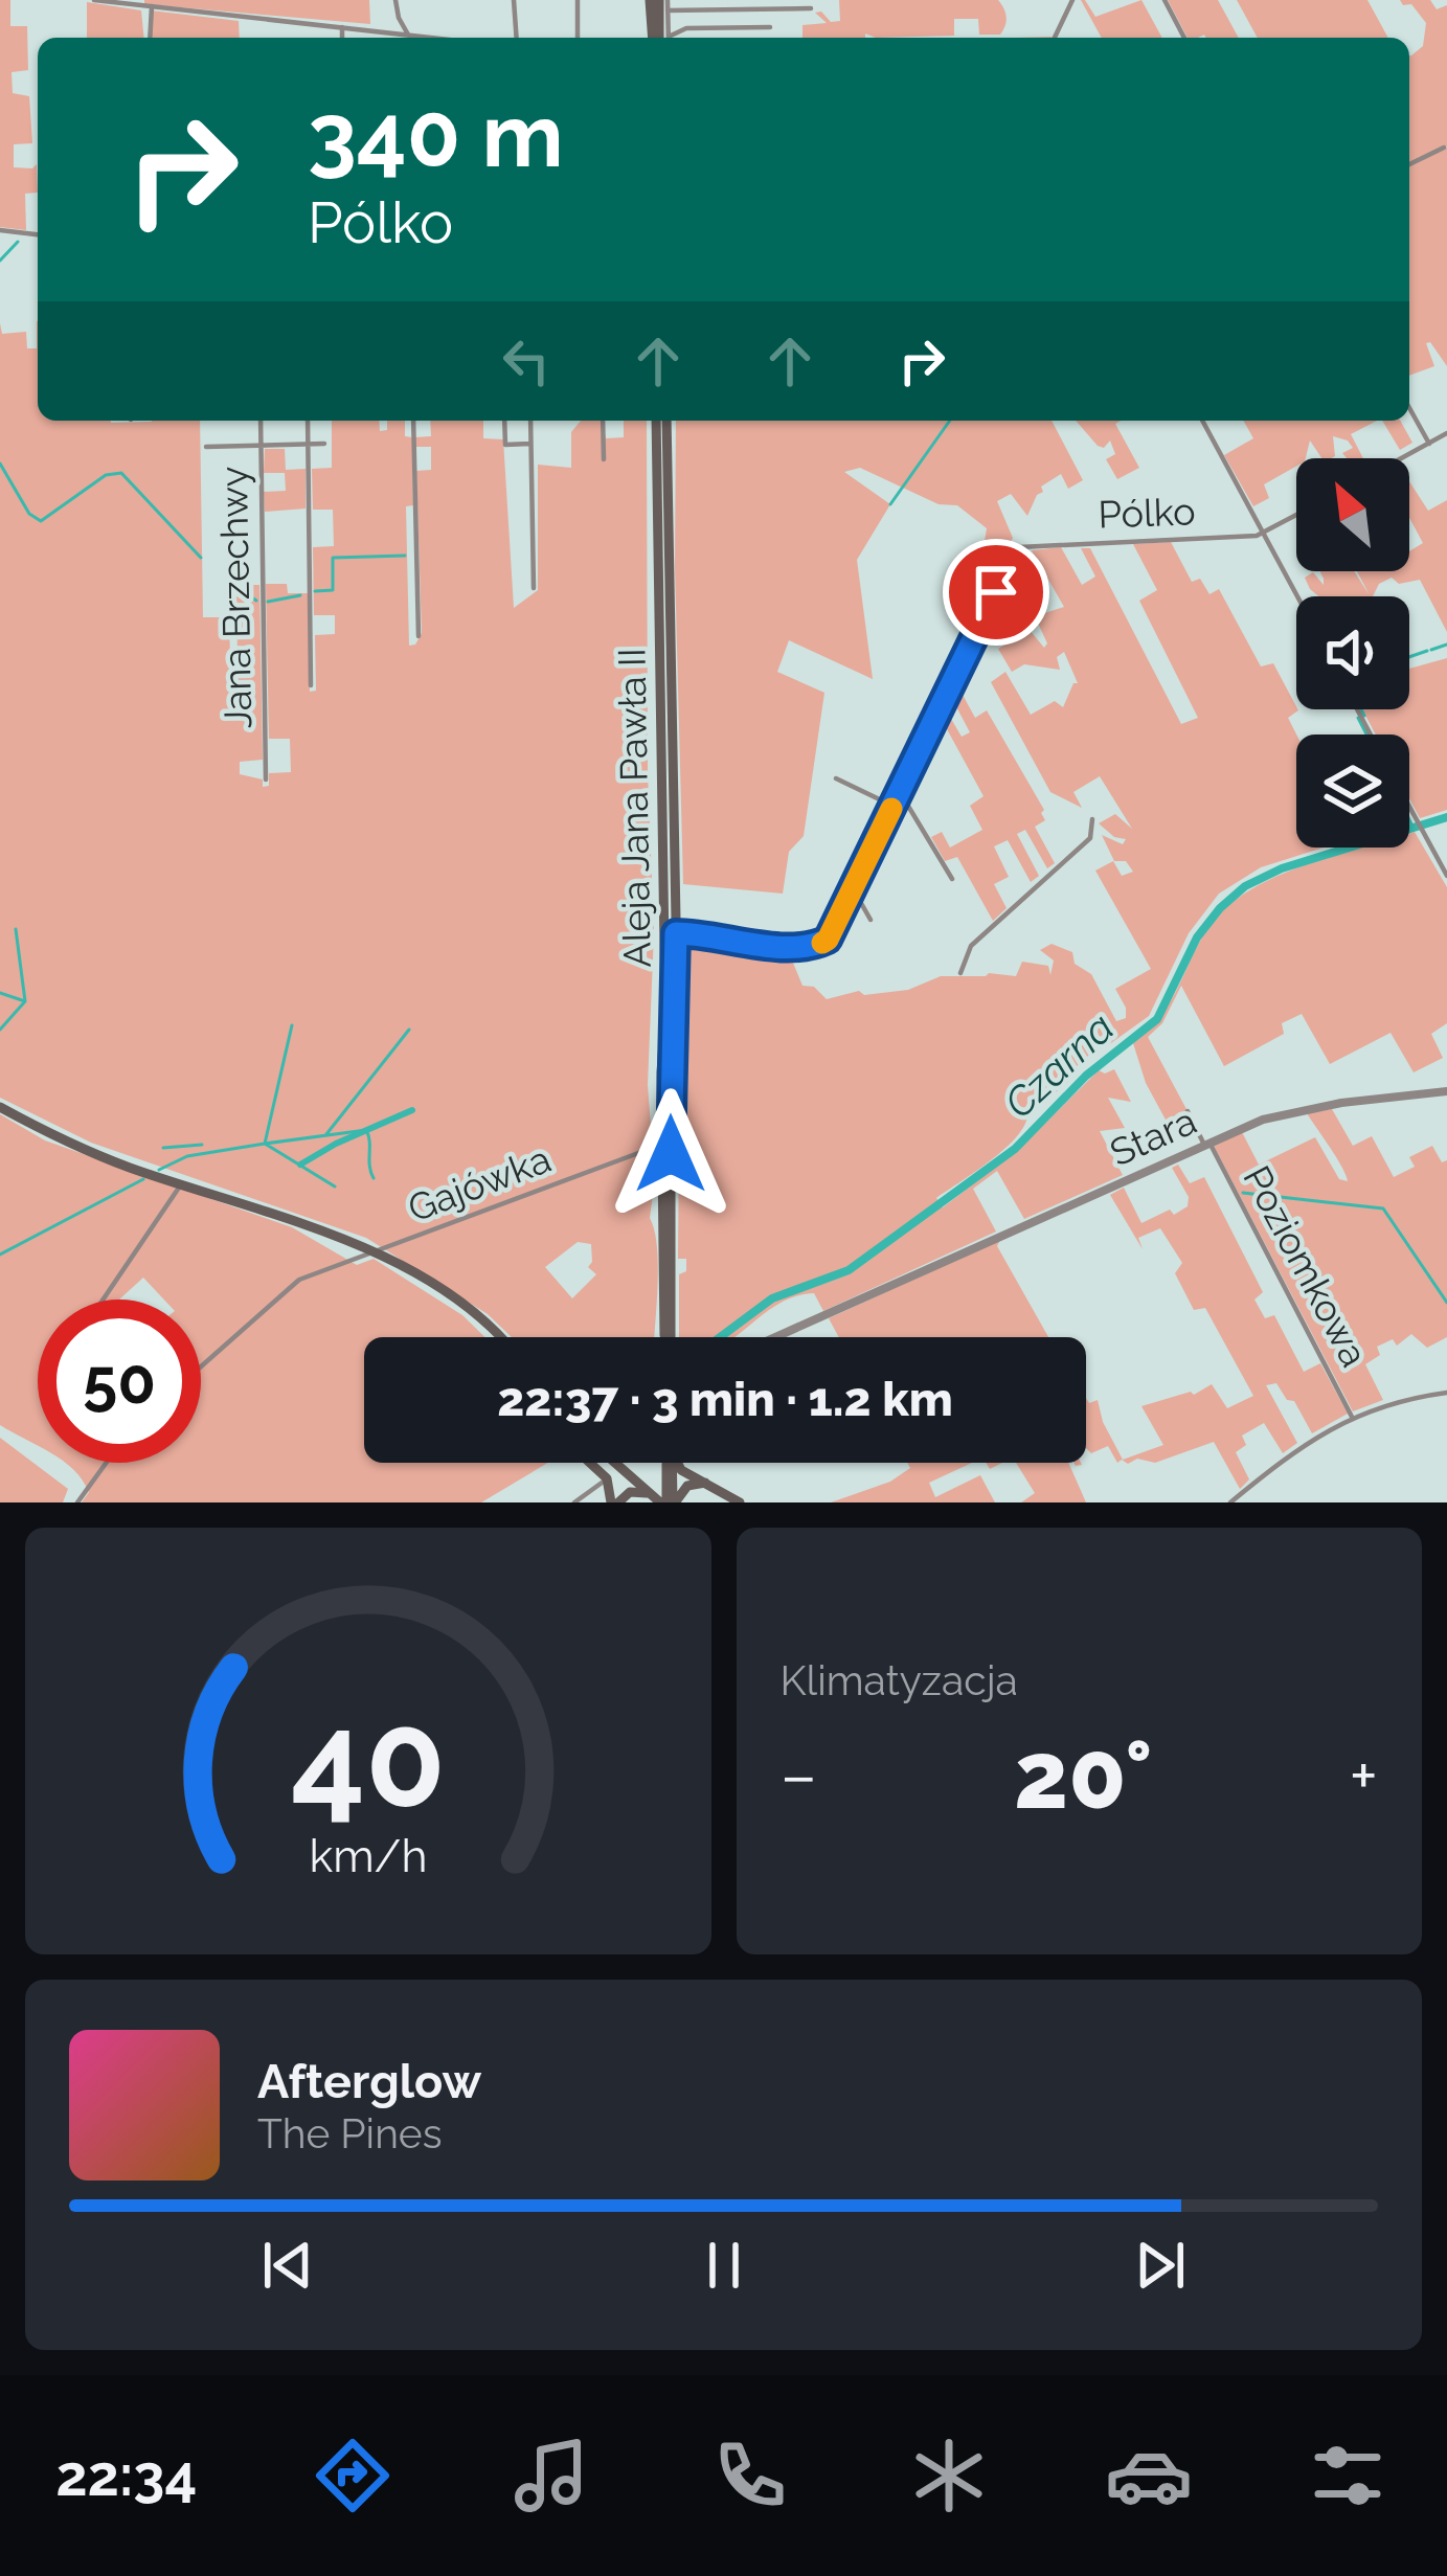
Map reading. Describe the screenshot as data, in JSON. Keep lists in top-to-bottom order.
{
  "streets": {
    "main road": ["Aleja Jana Pawła II"],
    "street": [
      "Pólko",
      "Jana Brzechwy",
      "Stara",
      "Gajówka",
      "Poziomkowa"
    ]
  },
  "crossings": [
    ["Pólko", "Aleja Jana Pawła II"],
    ["Aleja Jana Pawła II", "Gajówka"],
    ["Stara", "Poziomkowa"]
  ],
  "water": ["Czarna"],
  "north": "top left",
  "page": {
    "turn": ["340 m", "Pólko"],
    "limit": "50",
    "trip": "22:37 · 3 min · 1.2 km",
    "tile": "Klimatyzacja",
    "heat": ["−", "20°", "+"],
    "song": ["Afterglow", "The Pines"],
    "tabs": "22:34",
    "gauge": ["40", "km/h"]
  }
}
